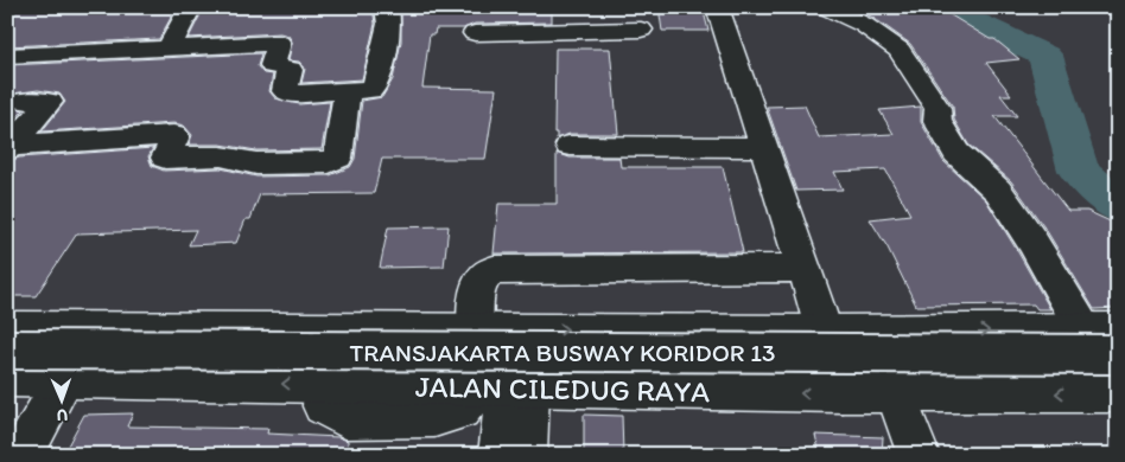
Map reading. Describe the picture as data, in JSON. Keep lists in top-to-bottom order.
{
  "streets": {
    "street": ["TRANSJAKARTA BUSWAY KORIDOR 13", "JALAN CILEDUG RAYA"]
  },
  "north": "bottom"
}
